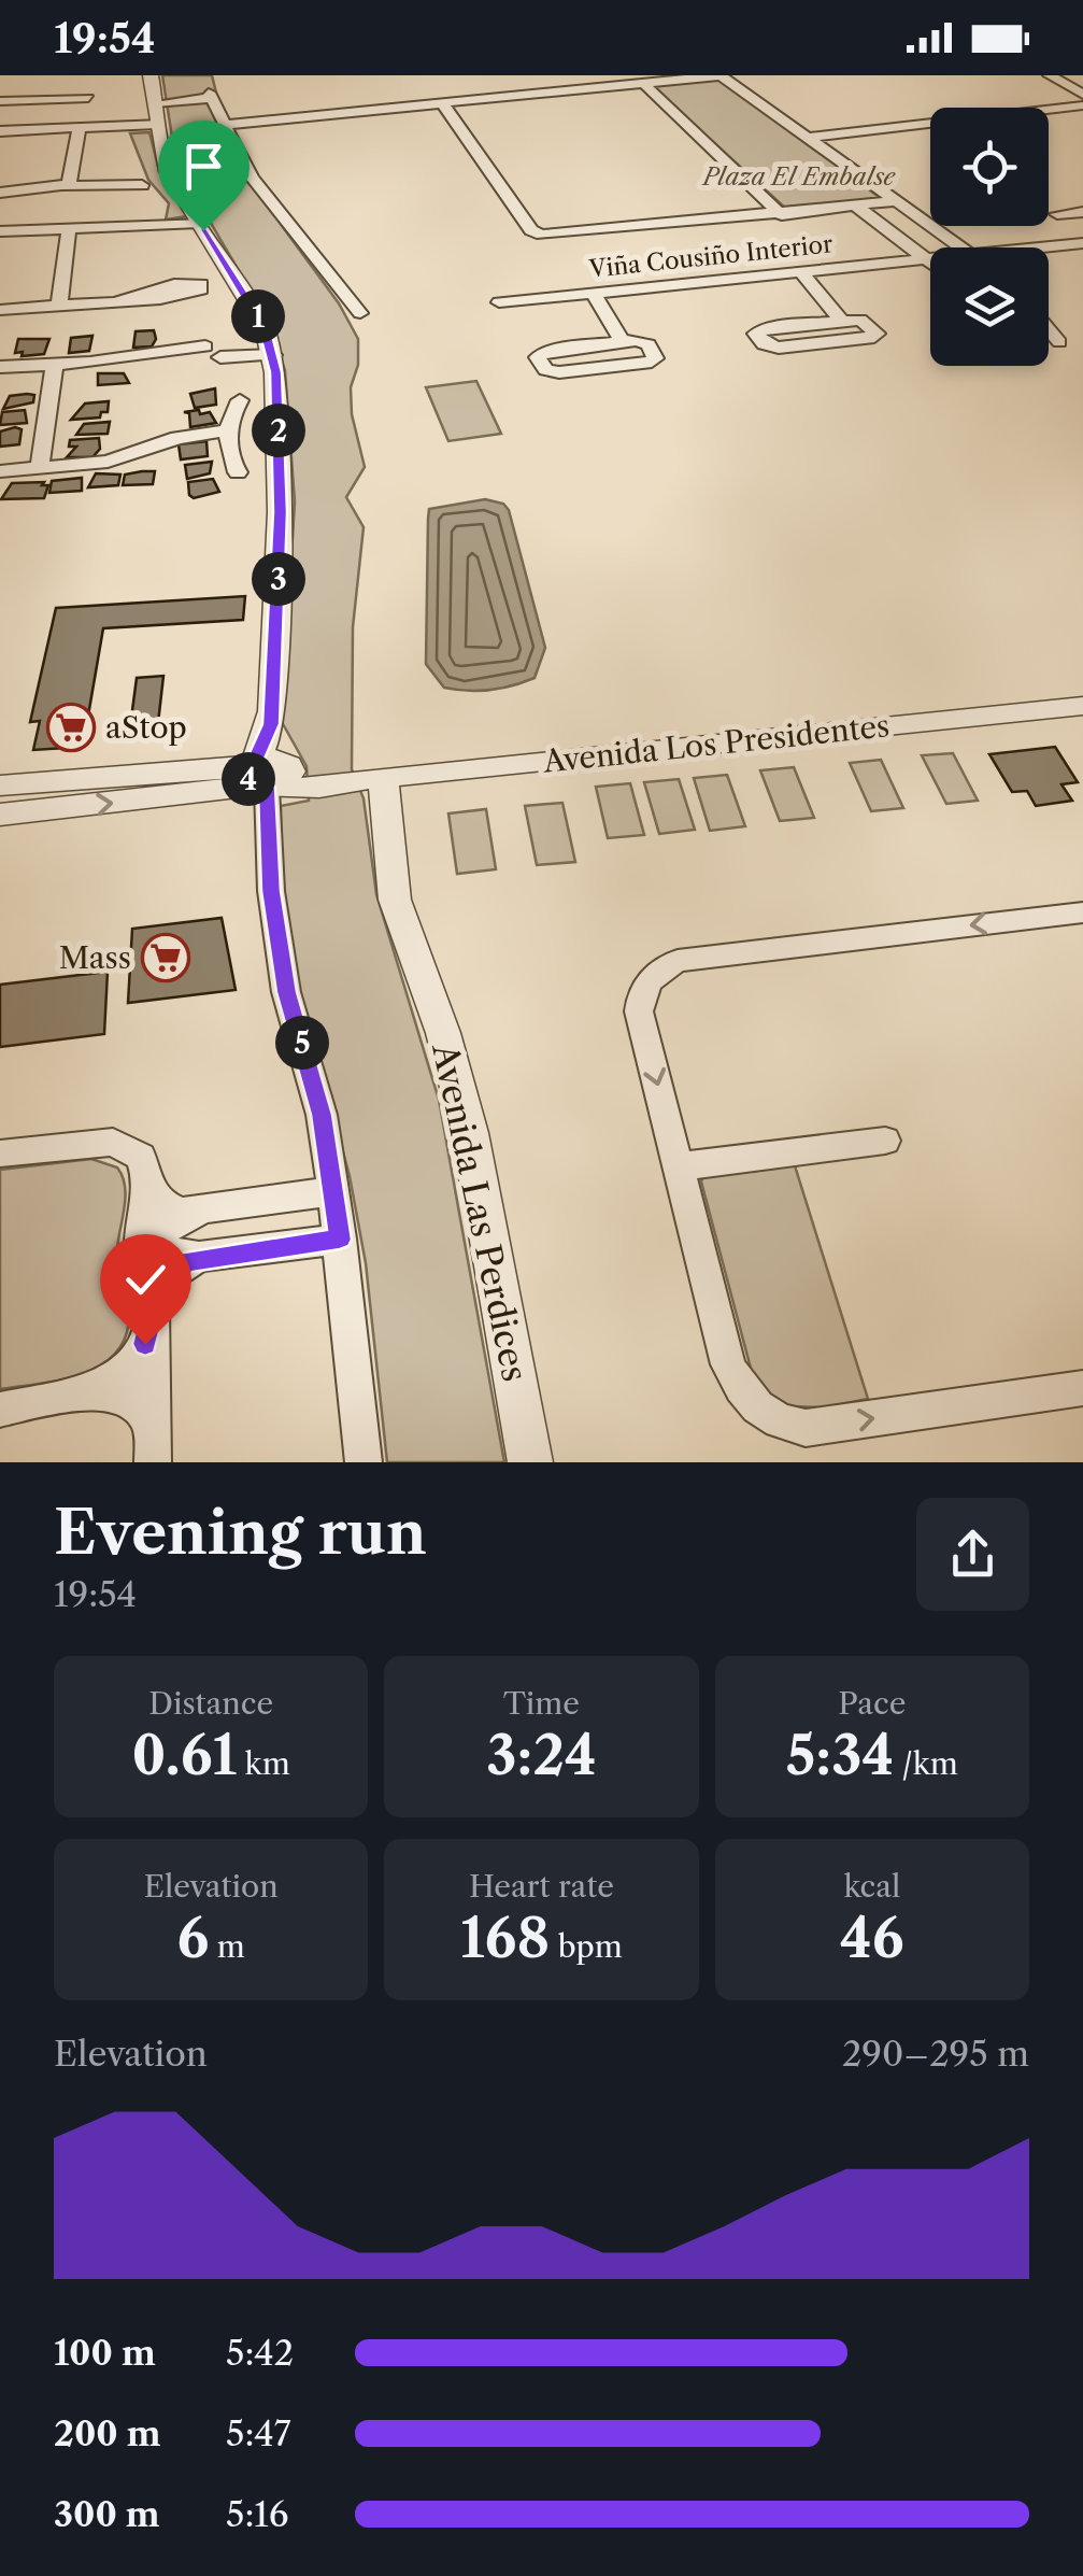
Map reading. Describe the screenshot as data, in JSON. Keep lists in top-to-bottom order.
{
  "streets": {
    "street": ["Viña Cousiño Interior", "Avenida Los Presidentes", "Avenida Las Perdices"]
  },
  "crossings": [
    ["Avenida Los Presidentes", "Avenida Las Perdices"]
  ],
  "parks": ["Plaza El Embalse"],
  "places": {
    "supermarket": ["aStop", "Mass"]
  },
  "page": {
    "status": "19:54",
    "pins": [
      "1",
      "2",
      "3",
      "4",
      "5"
    ],
    "heading": ["Evening run", "19:54"],
    "stats": [
      ["Distance", "0.61 km"],
      ["Time", "3:24"],
      ["Pace", "5:34 /km"],
      ["Elevation", "6 m"],
      ["Heart rate", "168 bpm"],
      ["kcal", "46"]
    ],
    "chart": ["Elevation", "290–295 m"],
    "list": [
      {
        "name": "100 m",
        "note": "5:42"
      },
      {
        "name": "200 m",
        "note": "5:47"
      },
      {
        "name": "300 m",
        "note": "5:16"
      }
    ]
  }
}
